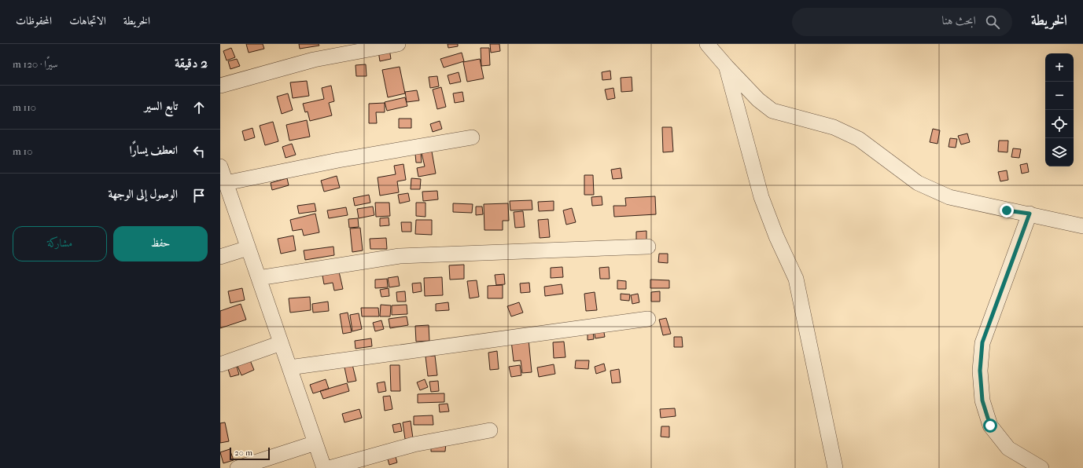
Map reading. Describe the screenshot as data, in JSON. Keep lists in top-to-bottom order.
{
  "scale_bar": "20 m",
  "page": {
    "header": "الخريطة",
    "search": "ابحث هنا",
    "nav": ["الخريطة", "الاتجاهات", "المحفوظات"],
    "heading": ["2 دقيقة", "سيرًا · 120 m"],
    "map_buttons": ["+", "−"],
    "list": [
      ["تابع السير", "110 m"],
      ["انعطف يسارًا", "10 m"],
      "الوصول إلى الوجهة"
    ],
    "buttons": ["حفظ", "مشاركة"],
    "scale": "20 m"
  }
}
